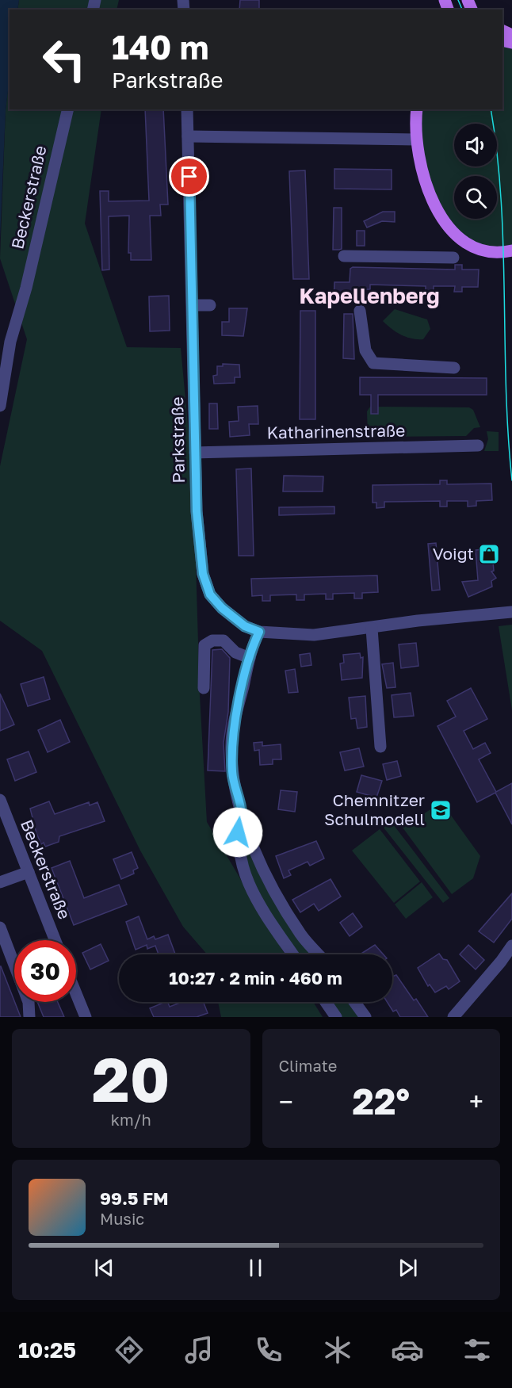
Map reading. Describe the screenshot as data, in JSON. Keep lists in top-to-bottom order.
{
  "streets": {
    "street": ["Beckerstraße", "Katharinenstraße", "Parkstraße"]
  },
  "crossings": [
    ["Katharinenstraße", "Parkstraße"]
  ],
  "districts": ["Kapellenberg"],
  "places": {
    "shop": ["Voigt"],
    "school or university": ["Chemnitzer Schulmodell"]
  },
  "page": {
    "turn": ["140 m", "Parkstraße"],
    "limit": "30",
    "trip": "10:27 · 2 min · 460 m",
    "tile": [
      ["20", "km/h"],
      "Climate"
    ],
    "heat": ["−", "22°", "+"],
    "song": ["99.5 FM", "Music"],
    "tabs": "10:25"
  }
}
